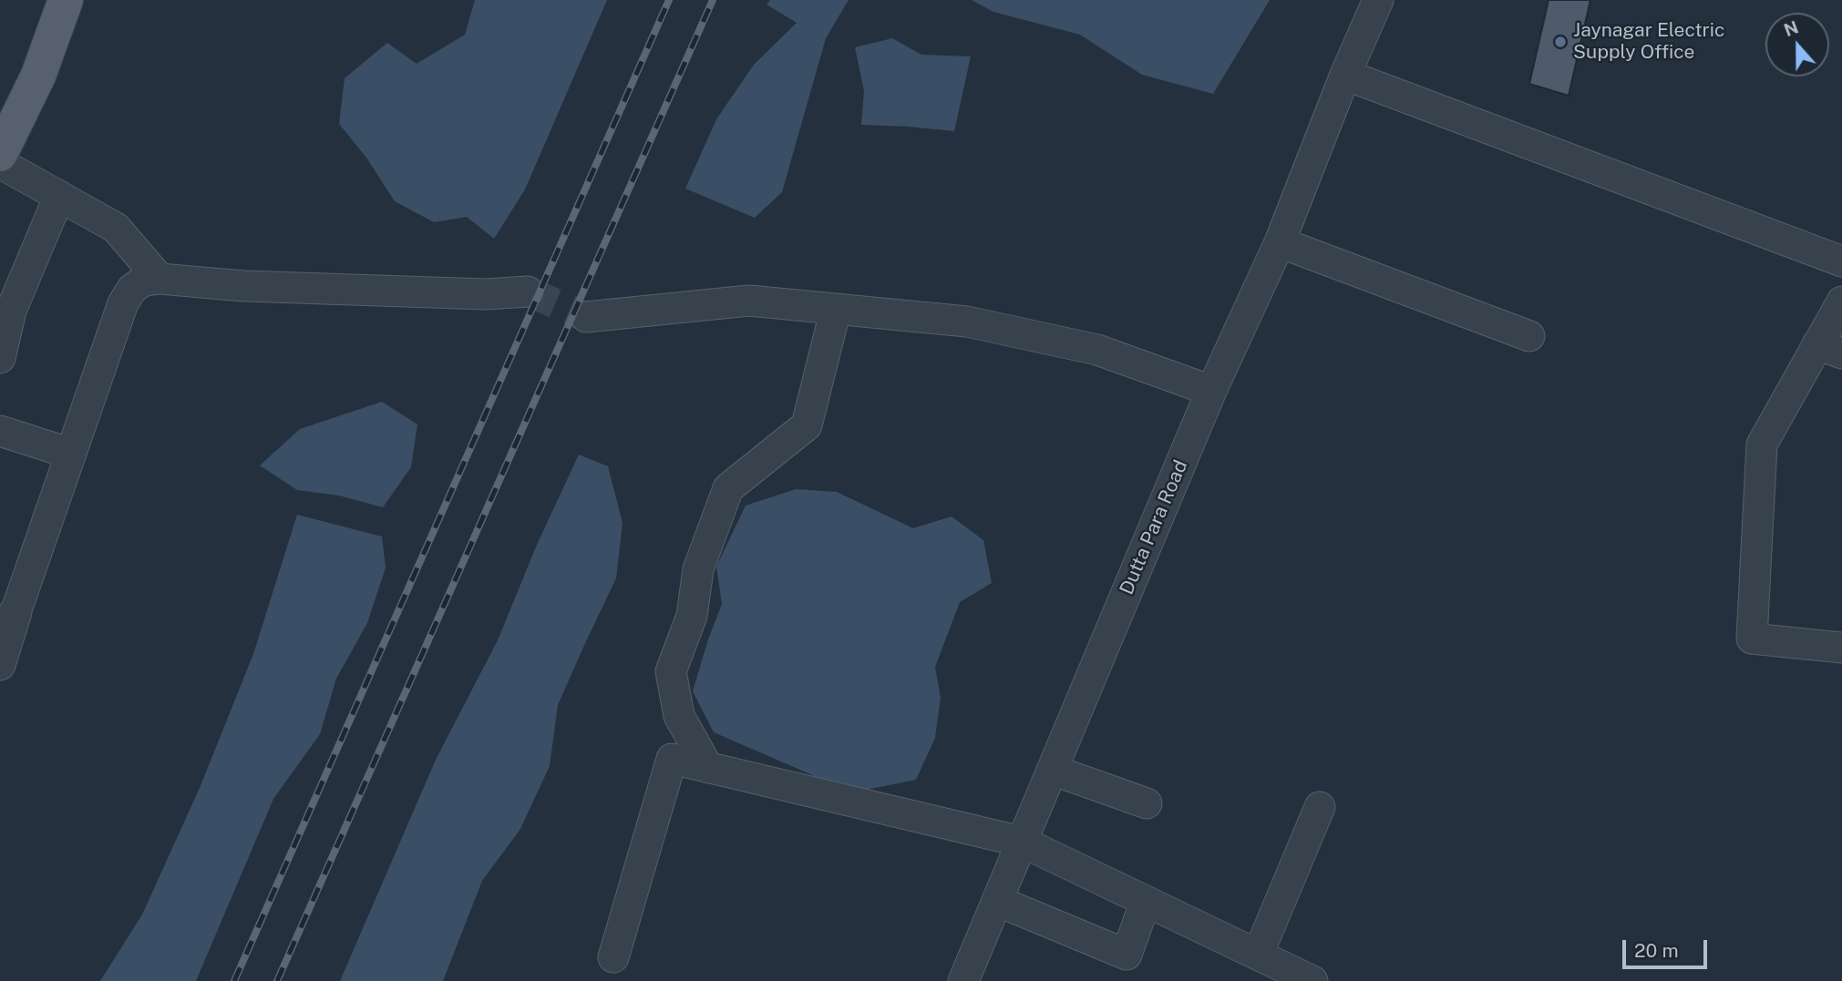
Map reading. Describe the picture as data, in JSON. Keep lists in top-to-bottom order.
{
  "streets": {
    "street": ["Dutta Para Road"]
  },
  "places": ["Jaynagar Electric Supply Office"],
  "scale_bar": "20 m",
  "north": "top"
}
